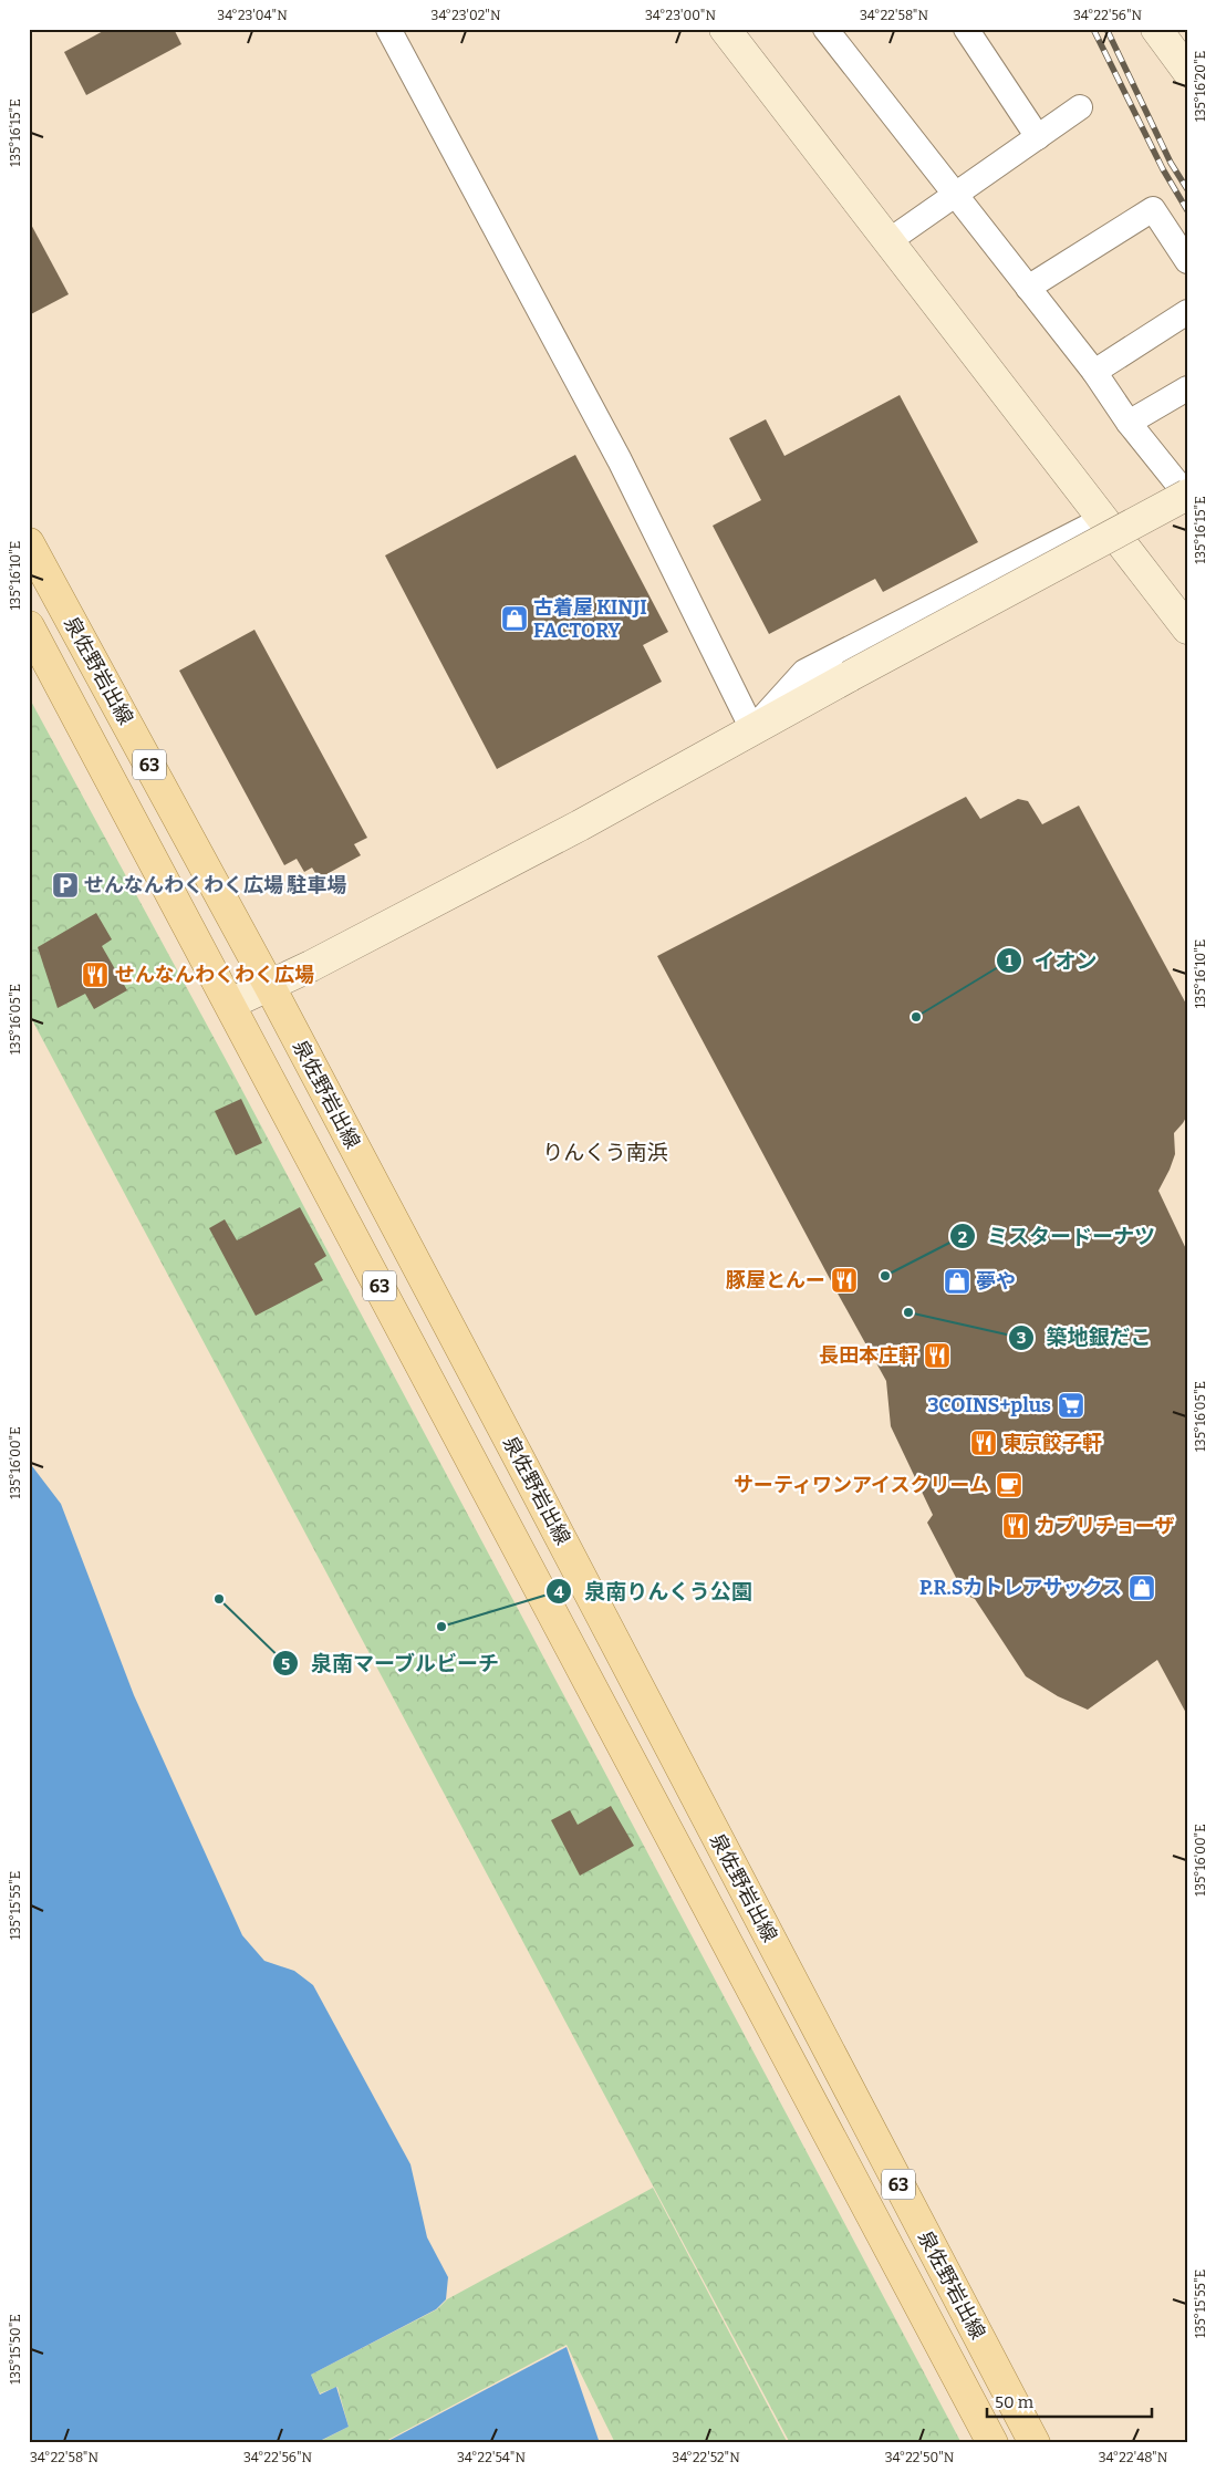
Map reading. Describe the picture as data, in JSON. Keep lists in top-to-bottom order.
{
  "streets": {
    "main road": ["泉佐野岩出線", "63"]
  },
  "districts": ["りんくう南浜"],
  "places": {
    "shop": ["古着屋 KINJI FACTORY", "夢や", "P.R.Sカトレアサックス"],
    "parking": ["せんなんわくわく広場 駐車場"],
    "restaurant": [
      "せんなんわくわく広場",
      "豚屋とんー",
      "長田本庄軒",
      "東京餃子軒",
      "カプリチョーザ"
    ],
    "other": [
      "イオン",
      "ミスタードーナツ",
      "築地銀だこ",
      "泉南マーブルビーチ",
      "泉南りんくう公園"
    ],
    "supermarket": ["3COINS+plus"],
    "cafe": ["サーティワンアイスクリーム"]
  },
  "scale_bar": "50 m",
  "coordinates": [
    "34°23'04\"N",
    "34°23'02\"N",
    "34°23'00\"N",
    "34°22'58\"N",
    "34°22'56\"N",
    "135°16'20\"E",
    "135°16'15\"E",
    "135°16'10\"E",
    "135°16'05\"E",
    "135°16'00\"E",
    "135°15'55\"E",
    "135°15'50\"E",
    "34°22'54\"N",
    "34°22'52\"N",
    "34°22'50\"N",
    "34°22'48\"N"
  ]
}
